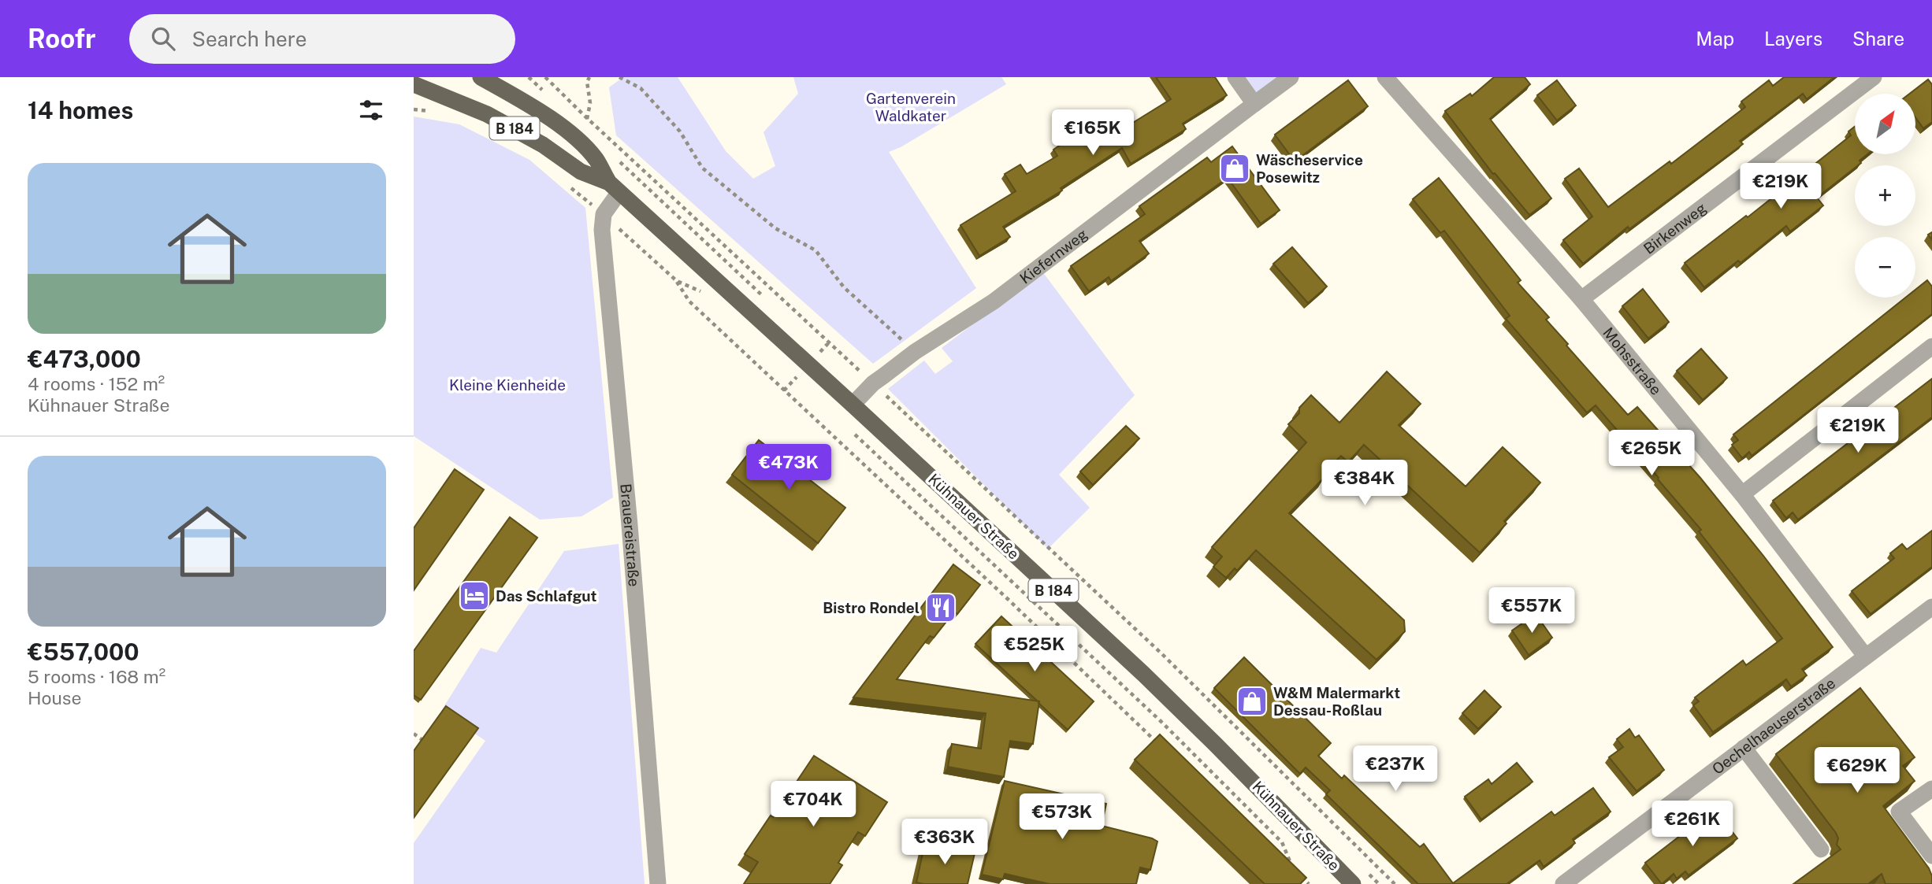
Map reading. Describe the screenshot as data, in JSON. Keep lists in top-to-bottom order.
{
  "streets": {
    "main road": ["B 184", "Kühnauer Straße"],
    "street": [
      "Birkenweg",
      "Kiefernweg",
      "Mohsstraße",
      "Brauereistraße",
      "Oechelhaeuserstraße"
    ]
  },
  "crossings": [
    ["Birkenweg", "Mohsstraße"],
    ["Kiefernweg", "Kühnauer Straße"],
    ["Mohsstraße", "Oechelhaeuserstraße"]
  ],
  "parks": ["Gartenverein Waldkater", "Kleine Kienheide"],
  "places": {
    "shop": ["Wäscheservice Posewitz", "W&M Malermarkt Dessau-Roßlau"],
    "hotel": ["Das Schlafgut"],
    "restaurant": ["Bistro Rondel"]
  },
  "north": "top right",
  "page": {
    "header": "Roofr",
    "search": "Search here",
    "nav": ["Map", "Layers", "Share"],
    "heading": "14 homes",
    "map_buttons": ["+", "−"],
    "price": [
      "€165K",
      "€219K",
      "€219K",
      "€265K",
      "€473K",
      "€384K",
      "€557K",
      "€525K",
      "€237K",
      "€629K",
      "€704K",
      "€573K",
      "€261K",
      "€363K"
    ],
    "list": [
      {
        "name": "€473,000",
        "note": "4 rooms · 152 m² · Kühnauer Straße"
      },
      {
        "name": "€557,000",
        "note": "5 rooms · 168 m² · House"
      }
    ]
  }
}
